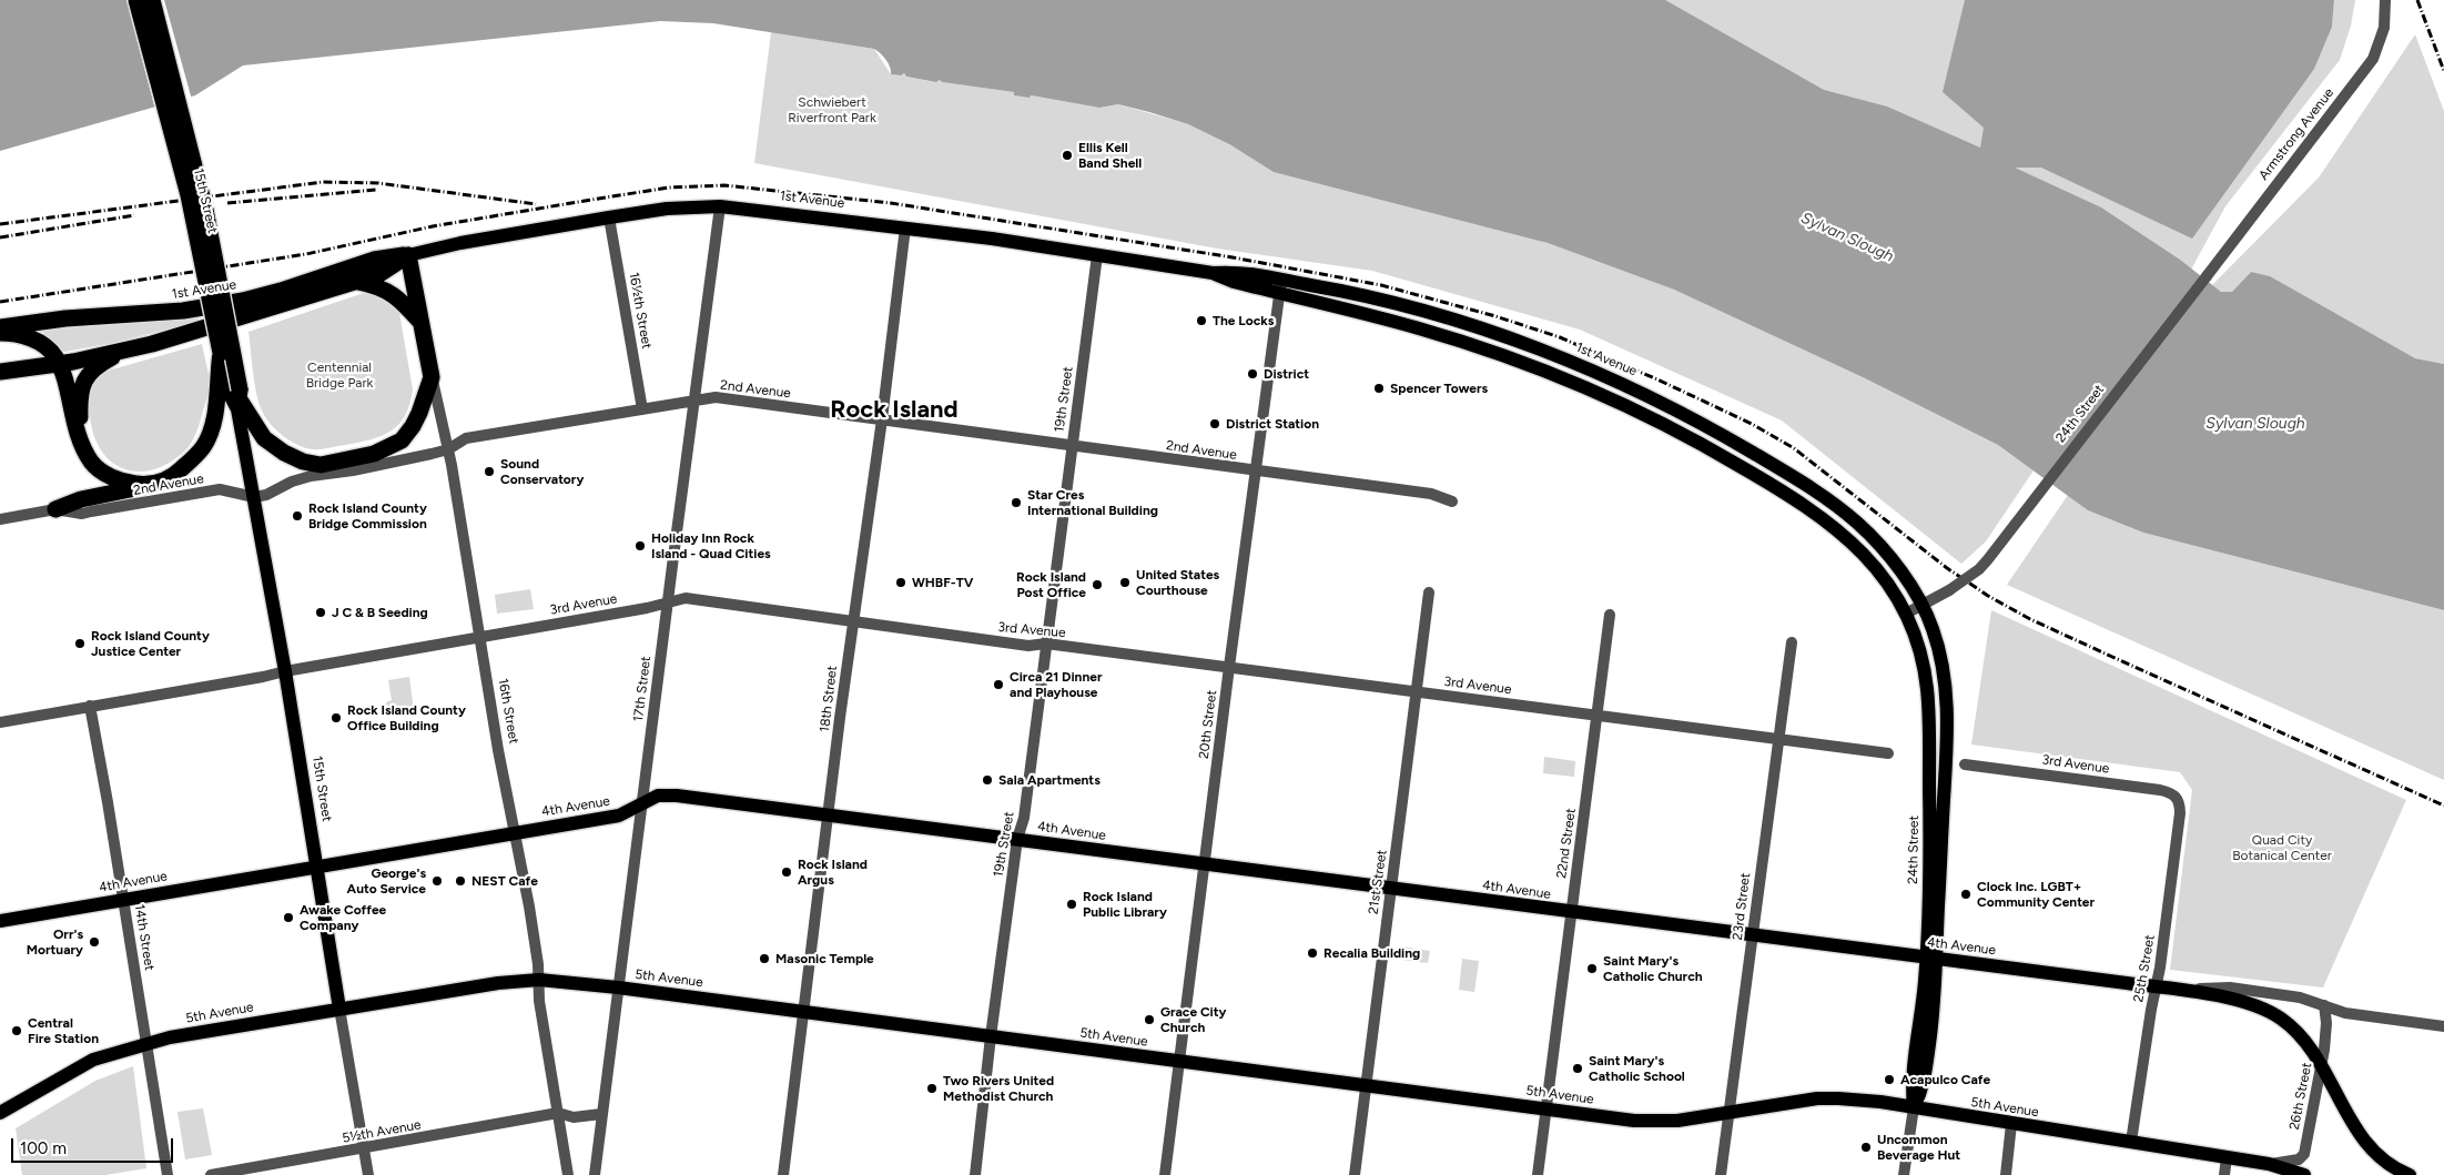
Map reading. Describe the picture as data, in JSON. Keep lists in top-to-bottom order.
{
  "streets": {
    "highway": ["1st Avenue", "15th Street", "16th Street"],
    "main road": ["24th Street", "4th Avenue", "5th Avenue"],
    "street": [
      "Armstrong Avenue",
      "16½th Street",
      "2nd Avenue",
      "19th Street",
      "3rd Avenue",
      "17th Street",
      "18th Street",
      "20th Street",
      "22nd Street",
      "21st Street",
      "23rd Street",
      "14th Street",
      "25th Street",
      "26th Street",
      "5½th Avenue"
    ]
  },
  "crossings": [
    ["Armstrong Avenue", "24th Street"],
    ["1st Avenue", "16½th Street"],
    ["1st Avenue", "19th Street"],
    ["1st Avenue", "24th Street"],
    ["1st Avenue", "17th Street"],
    ["1st Avenue", "18th Street"],
    ["1st Avenue", "16th Street"],
    ["1st Avenue", "20th Street"],
    ["15th Street", "2nd Avenue"],
    ["15th Street", "3rd Avenue"],
    ["15th Street", "4th Avenue"],
    ["15th Street", "5th Avenue"],
    ["15th Street", "5½th Avenue"],
    ["16½th Street", "2nd Avenue"],
    ["2nd Avenue", "19th Street"],
    ["2nd Avenue", "17th Street"],
    ["2nd Avenue", "18th Street"],
    ["2nd Avenue", "16th Street"],
    ["2nd Avenue", "20th Street"],
    ["19th Street", "3rd Avenue"],
    ["19th Street", "4th Avenue"],
    ["19th Street", "5th Avenue"],
    ["24th Street", "4th Avenue"],
    ["24th Street", "5th Avenue"],
    ["3rd Avenue", "17th Street"],
    ["3rd Avenue", "18th Street"],
    ["3rd Avenue", "16th Street"],
    ["3rd Avenue", "20th Street"],
    ["3rd Avenue", "22nd Street"],
    ["3rd Avenue", "21st Street"],
    ["3rd Avenue", "23rd Street"],
    ["3rd Avenue", "14th Street"],
    ["3rd Avenue", "25th Street"],
    ["17th Street", "4th Avenue"],
    ["17th Street", "5th Avenue"],
    ["17th Street", "5½th Avenue"],
    ["18th Street", "4th Avenue"],
    ["18th Street", "5th Avenue"],
    ["16th Street", "4th Avenue"],
    ["16th Street", "5th Avenue"],
    ["16th Street", "5½th Avenue"],
    ["20th Street", "4th Avenue"],
    ["20th Street", "5th Avenue"],
    ["4th Avenue", "22nd Street"],
    ["4th Avenue", "21st Street"],
    ["4th Avenue", "23rd Street"],
    ["4th Avenue", "14th Street"],
    ["4th Avenue", "25th Street"],
    ["22nd Street", "5th Avenue"],
    ["21st Street", "5th Avenue"],
    ["23rd Street", "5th Avenue"],
    ["14th Street", "5th Avenue"],
    ["25th Street", "5th Avenue"],
    ["5th Avenue", "26th Street"]
  ],
  "districts": ["Rock Island"],
  "water": ["Sylvan Slough"],
  "parks": ["Schwiebert Riverfront Park", "Centennial Bridge Park", "Quad City Botanical Center"],
  "places": [
    "Ellis Kell Band Shell",
    "The Locks",
    "District",
    "Spencer Towers",
    "District Station",
    "Sound Conservatory",
    "Star Cres International Building",
    "Rock Island County Bridge Commission",
    "Holiday Inn Rock Island - Quad Cities",
    "WHBF-TV",
    "United States Courthouse",
    "Rock Island Post Office",
    "J C & B Seeding",
    "Rock Island County Justice Center",
    "Circa 21 Dinner and Playhouse",
    "Rock Island County Office Building",
    "Sala Apartments",
    "Rock Island Argus",
    "George's Auto Service",
    "NEST Cafe",
    "Clock Inc. LGBT+ Community Center",
    "Rock Island Public Library",
    "Awake Coffee Company",
    "Orr's Mortuary",
    "Recalia Building",
    "Masonic Temple",
    "Saint Mary's Catholic Church",
    "Grace City Church",
    "Central Fire Station",
    "Saint Mary's Catholic School",
    "Acapulco Cafe",
    "Two Rivers United Methodist Church",
    "Uncommon Beverage Hut"
  ],
  "scale_bar": "100 m"
}
